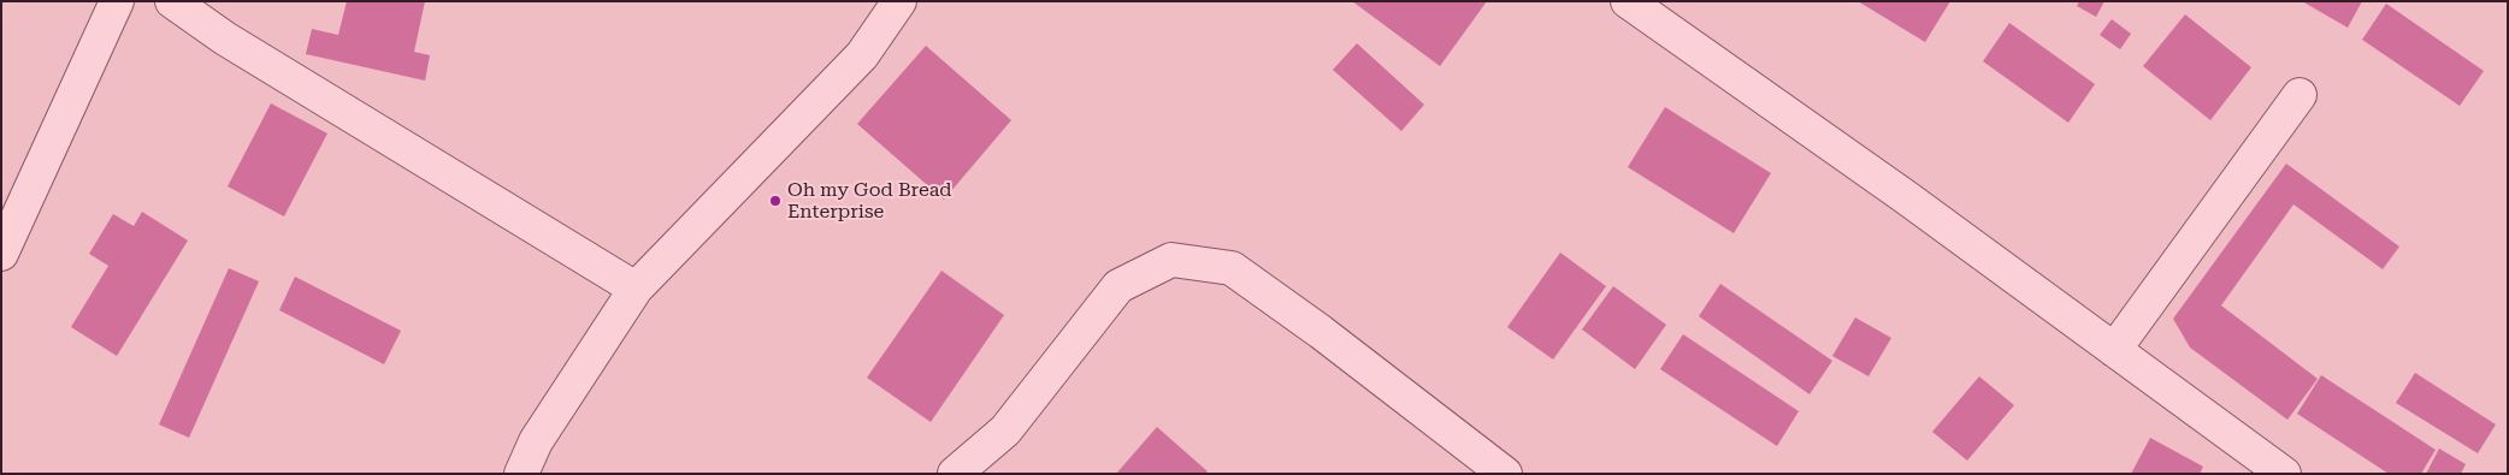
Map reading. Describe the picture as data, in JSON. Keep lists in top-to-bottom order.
{
  "places": ["Oh my God Bread Enterprise"]
}
